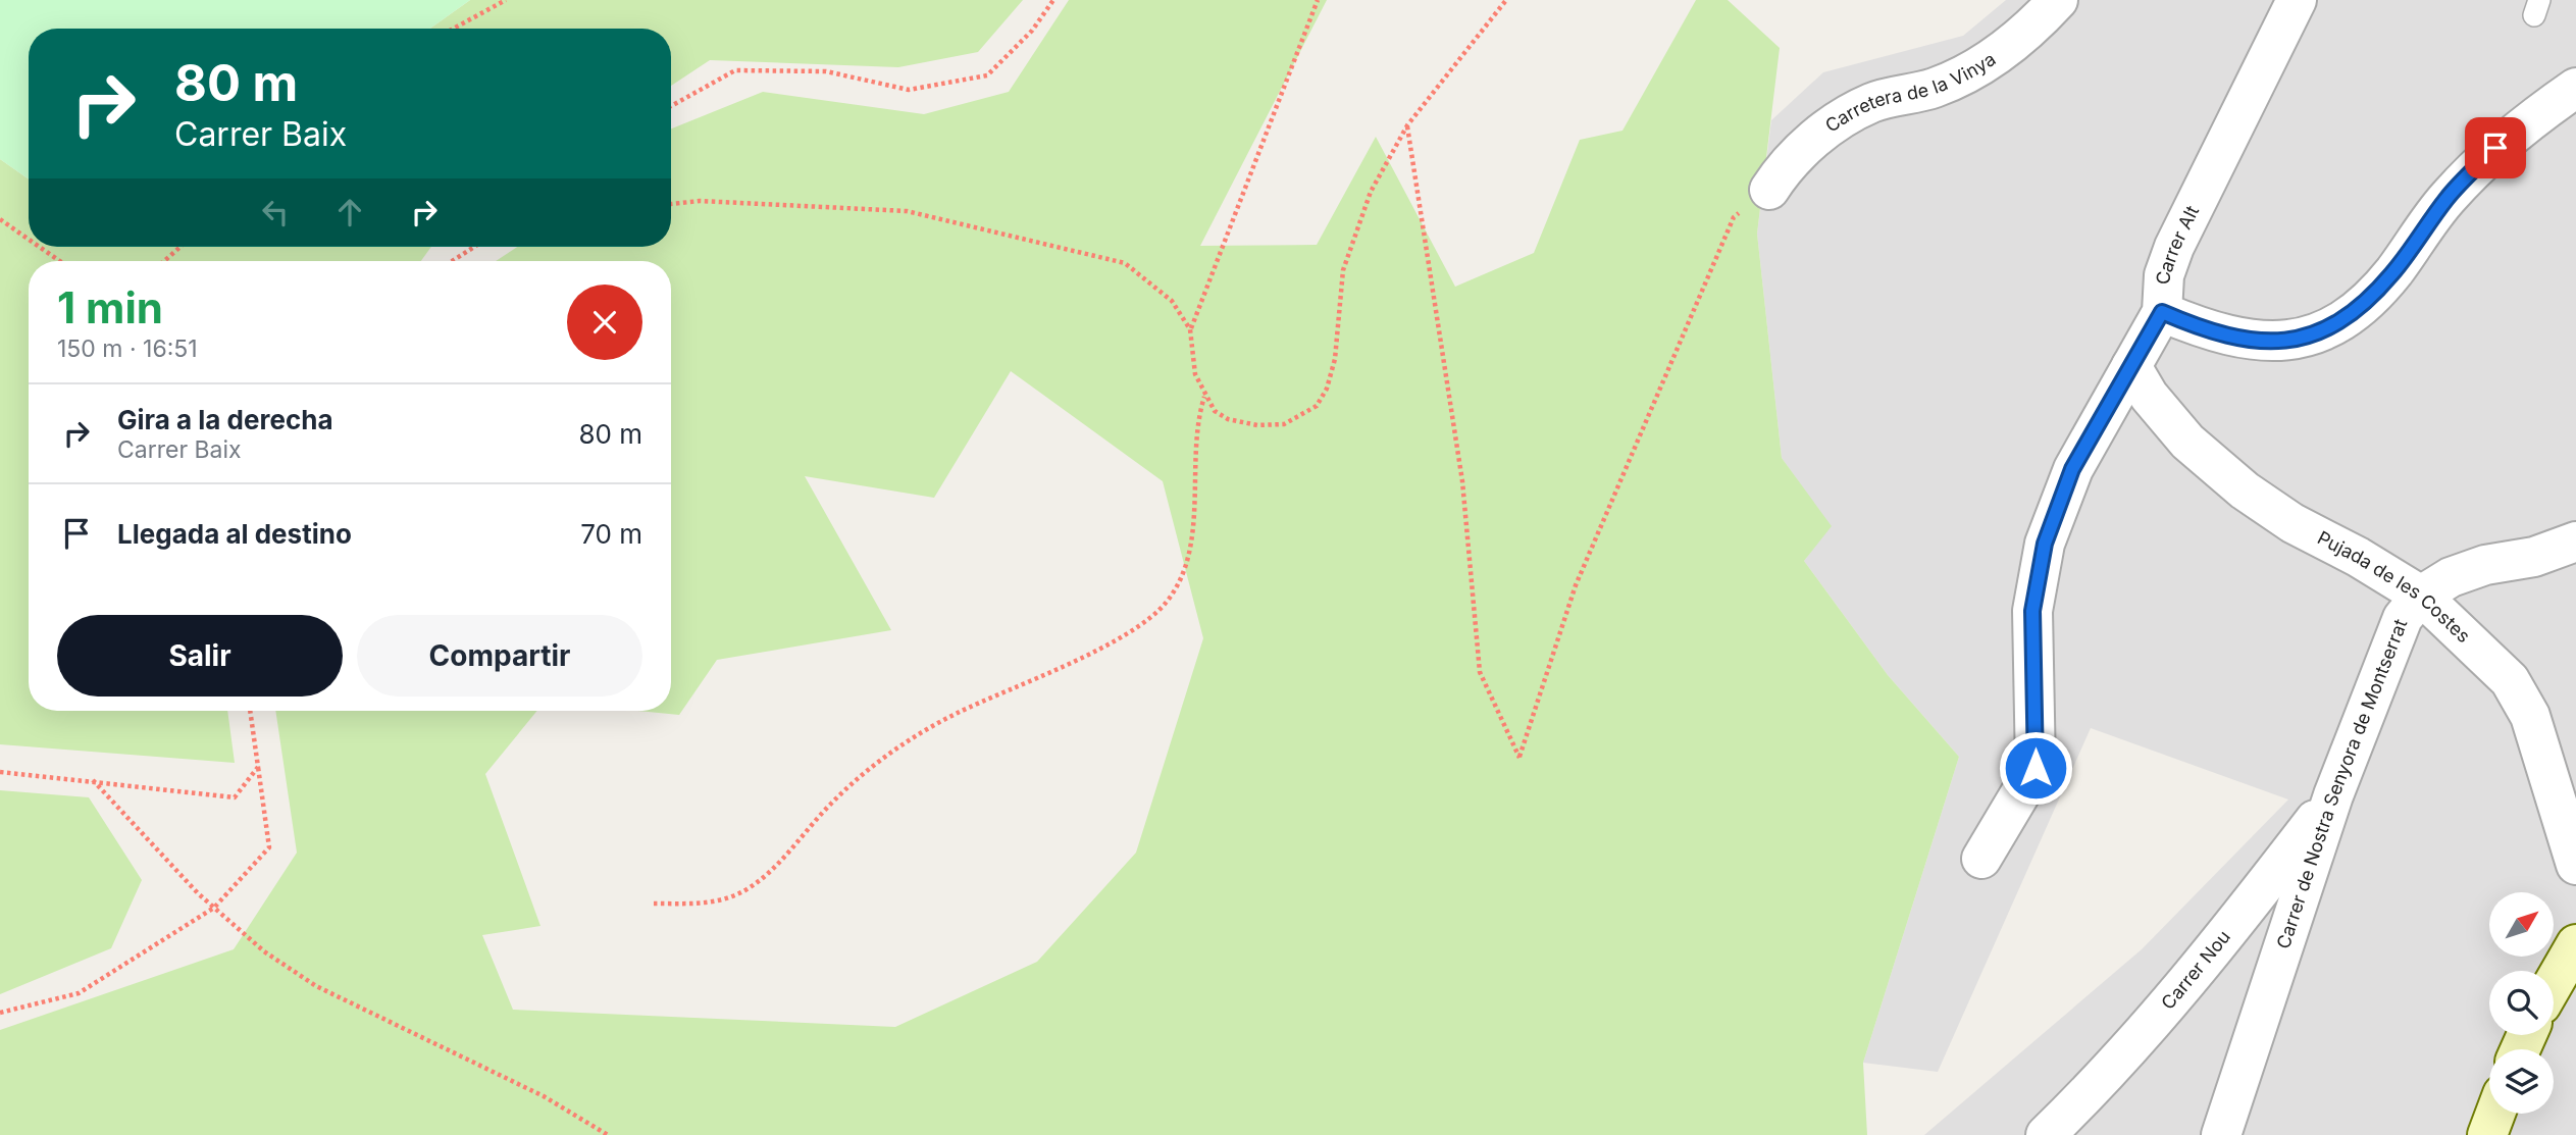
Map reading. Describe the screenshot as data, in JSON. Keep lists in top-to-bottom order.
{
  "streets": {
    "street": [
      "Carretera de la Vinya",
      "Carrer Alt",
      "Pujada de les Costes",
      "Carrer de Nostra Senyora de Montserrat",
      "Carrer Nou"
    ]
  },
  "crossings": [
    ["Carrer Alt", "Pujada de les Costes"],
    ["Pujada de les Costes", "Carrer de Nostra Senyora de Montserrat"],
    ["Carrer de Nostra Senyora de Montserrat", "Carrer Nou"]
  ],
  "north": "top right",
  "page": {
    "turn": ["80 m", "Carrer Baix"],
    "heading": ["1 min", "150 m · 16:51"],
    "list": [
      {
        "name": "Gira a la derecha",
        "note": "Carrer Baix",
        "value": "80 m"
      },
      {
        "name": "Llegada al destino",
        "value": "70 m"
      }
    ],
    "buttons": ["Salir", "Compartir"]
  }
}
